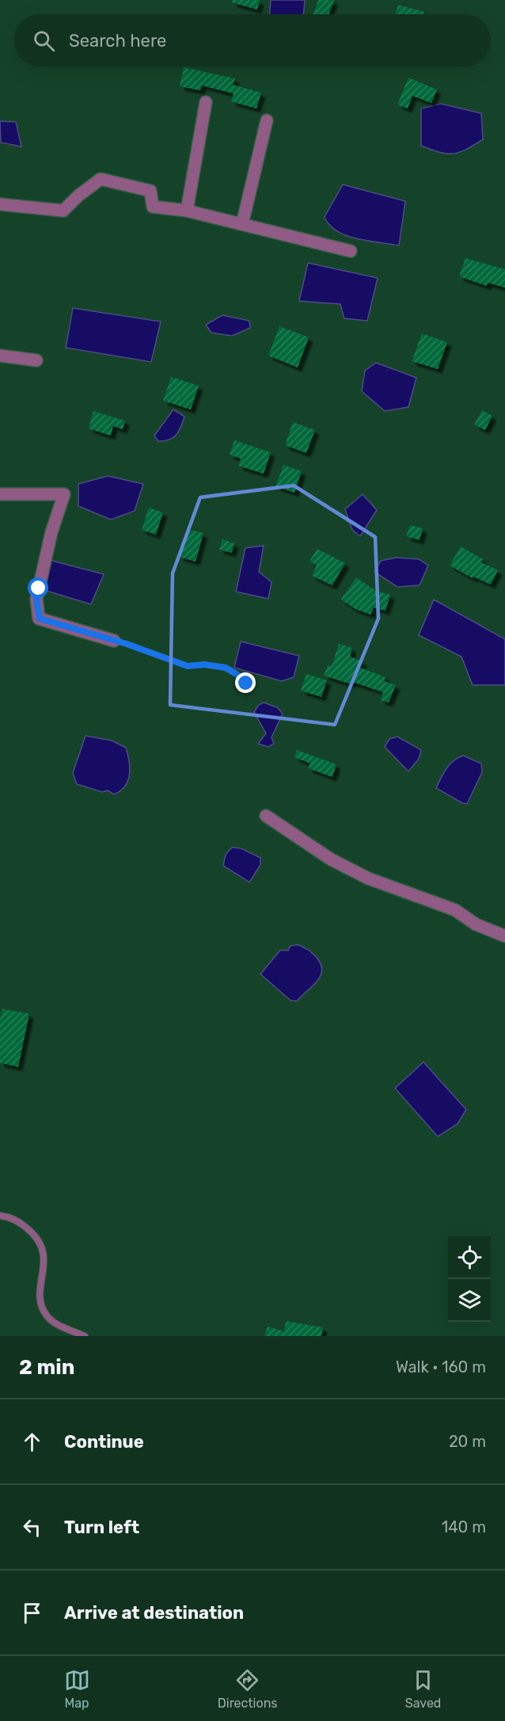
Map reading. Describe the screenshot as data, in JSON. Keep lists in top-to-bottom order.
{
  "page": {
    "search": "Search here",
    "heading": ["2 min", "Walk · 160 m"],
    "list": [
      ["Continue", "20 m"],
      ["Turn left", "140 m"],
      "Arrive at destination"
    ],
    "nav": ["Map", "Directions", "Saved"]
  }
}
